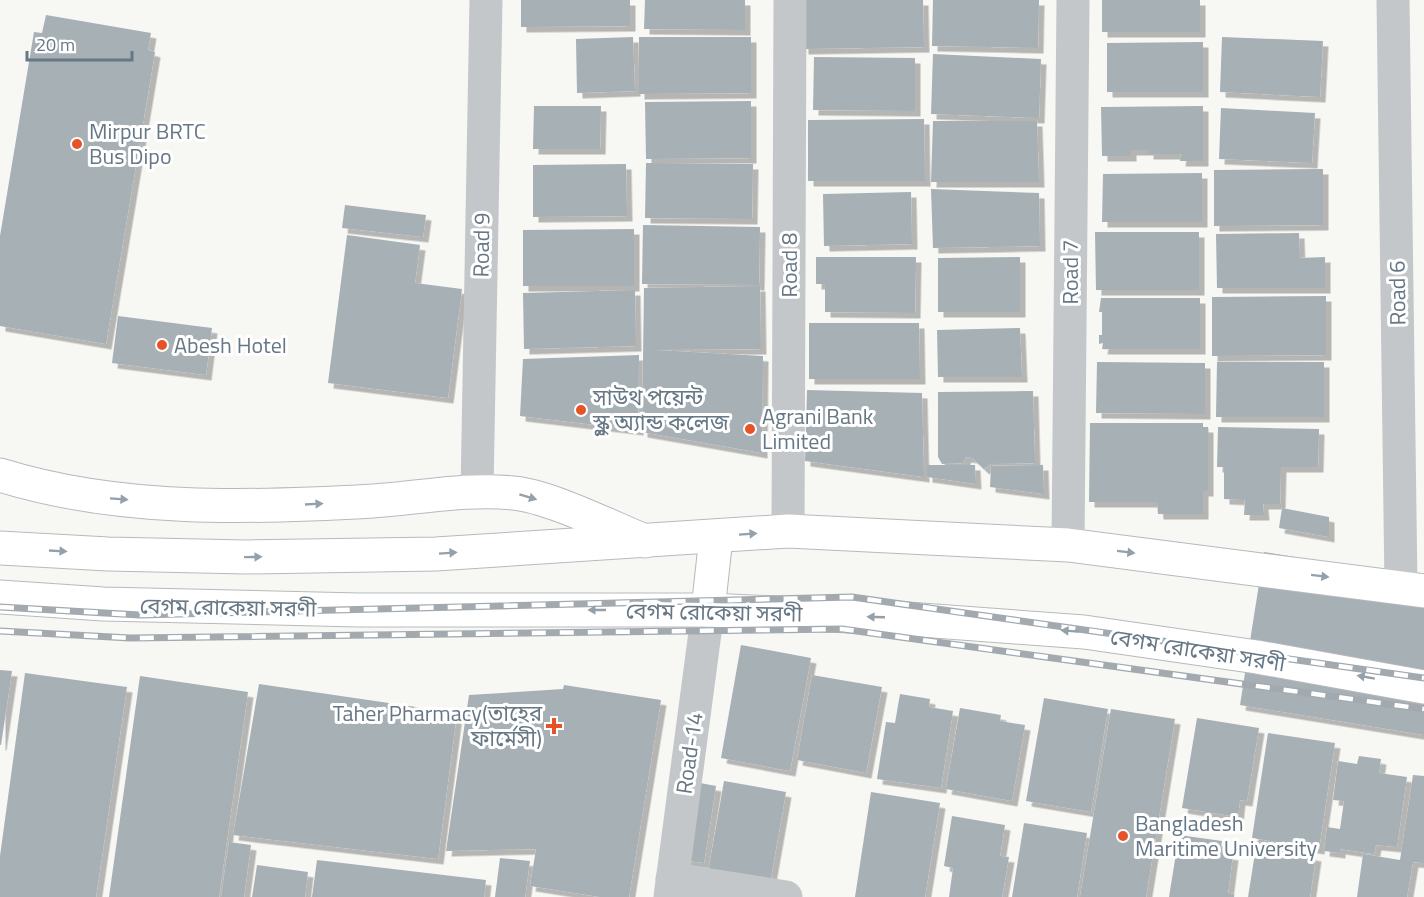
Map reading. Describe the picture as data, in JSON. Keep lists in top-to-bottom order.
{
  "streets": {
    "main road": ["বেগম রোকেয়া সরণী"],
    "street": [
      "Road 9",
      "Road 8",
      "Road 7",
      "Road 6",
      "Road-14"
    ]
  },
  "crossings": [
    ["বেগম রোকেয়া সরণী", "Road-14"]
  ],
  "places": {
    "other": [
      "Mirpur BRTC Bus Dipo",
      "Abesh Hotel",
      "সাউথ পয়েন্ট স্কুল অ্যান্ড কলেজ",
      "Agrani Bank Limited",
      "Bangladesh Maritime University"
    ],
    "health": ["Taher Pharmacy(তাহের ফার্মেসী)"]
  },
  "scale_bar": "20 m"
}
